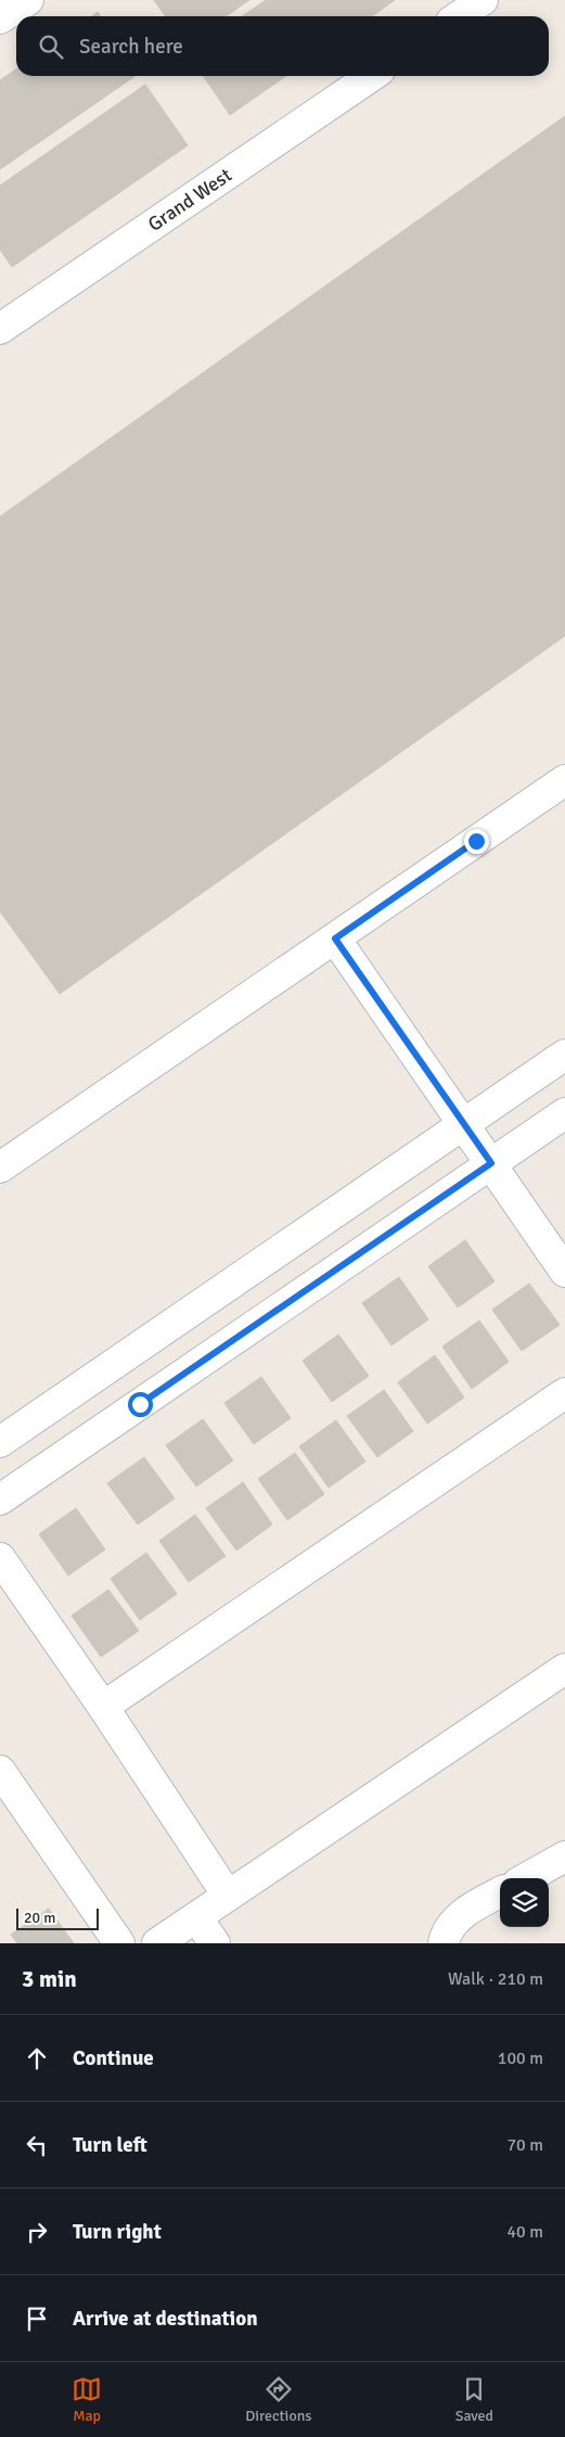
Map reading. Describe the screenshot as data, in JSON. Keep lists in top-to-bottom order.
{
  "streets": {
    "street": ["Grand West"]
  },
  "scale_bar": "20 m",
  "page": {
    "search": "Search here",
    "scale": "20 m",
    "heading": ["3 min", "Walk · 210 m"],
    "list": [
      ["Continue", "100 m"],
      ["Turn left", "70 m"],
      ["Turn right", "40 m"],
      "Arrive at destination"
    ],
    "nav": ["Map", "Directions", "Saved"]
  }
}
